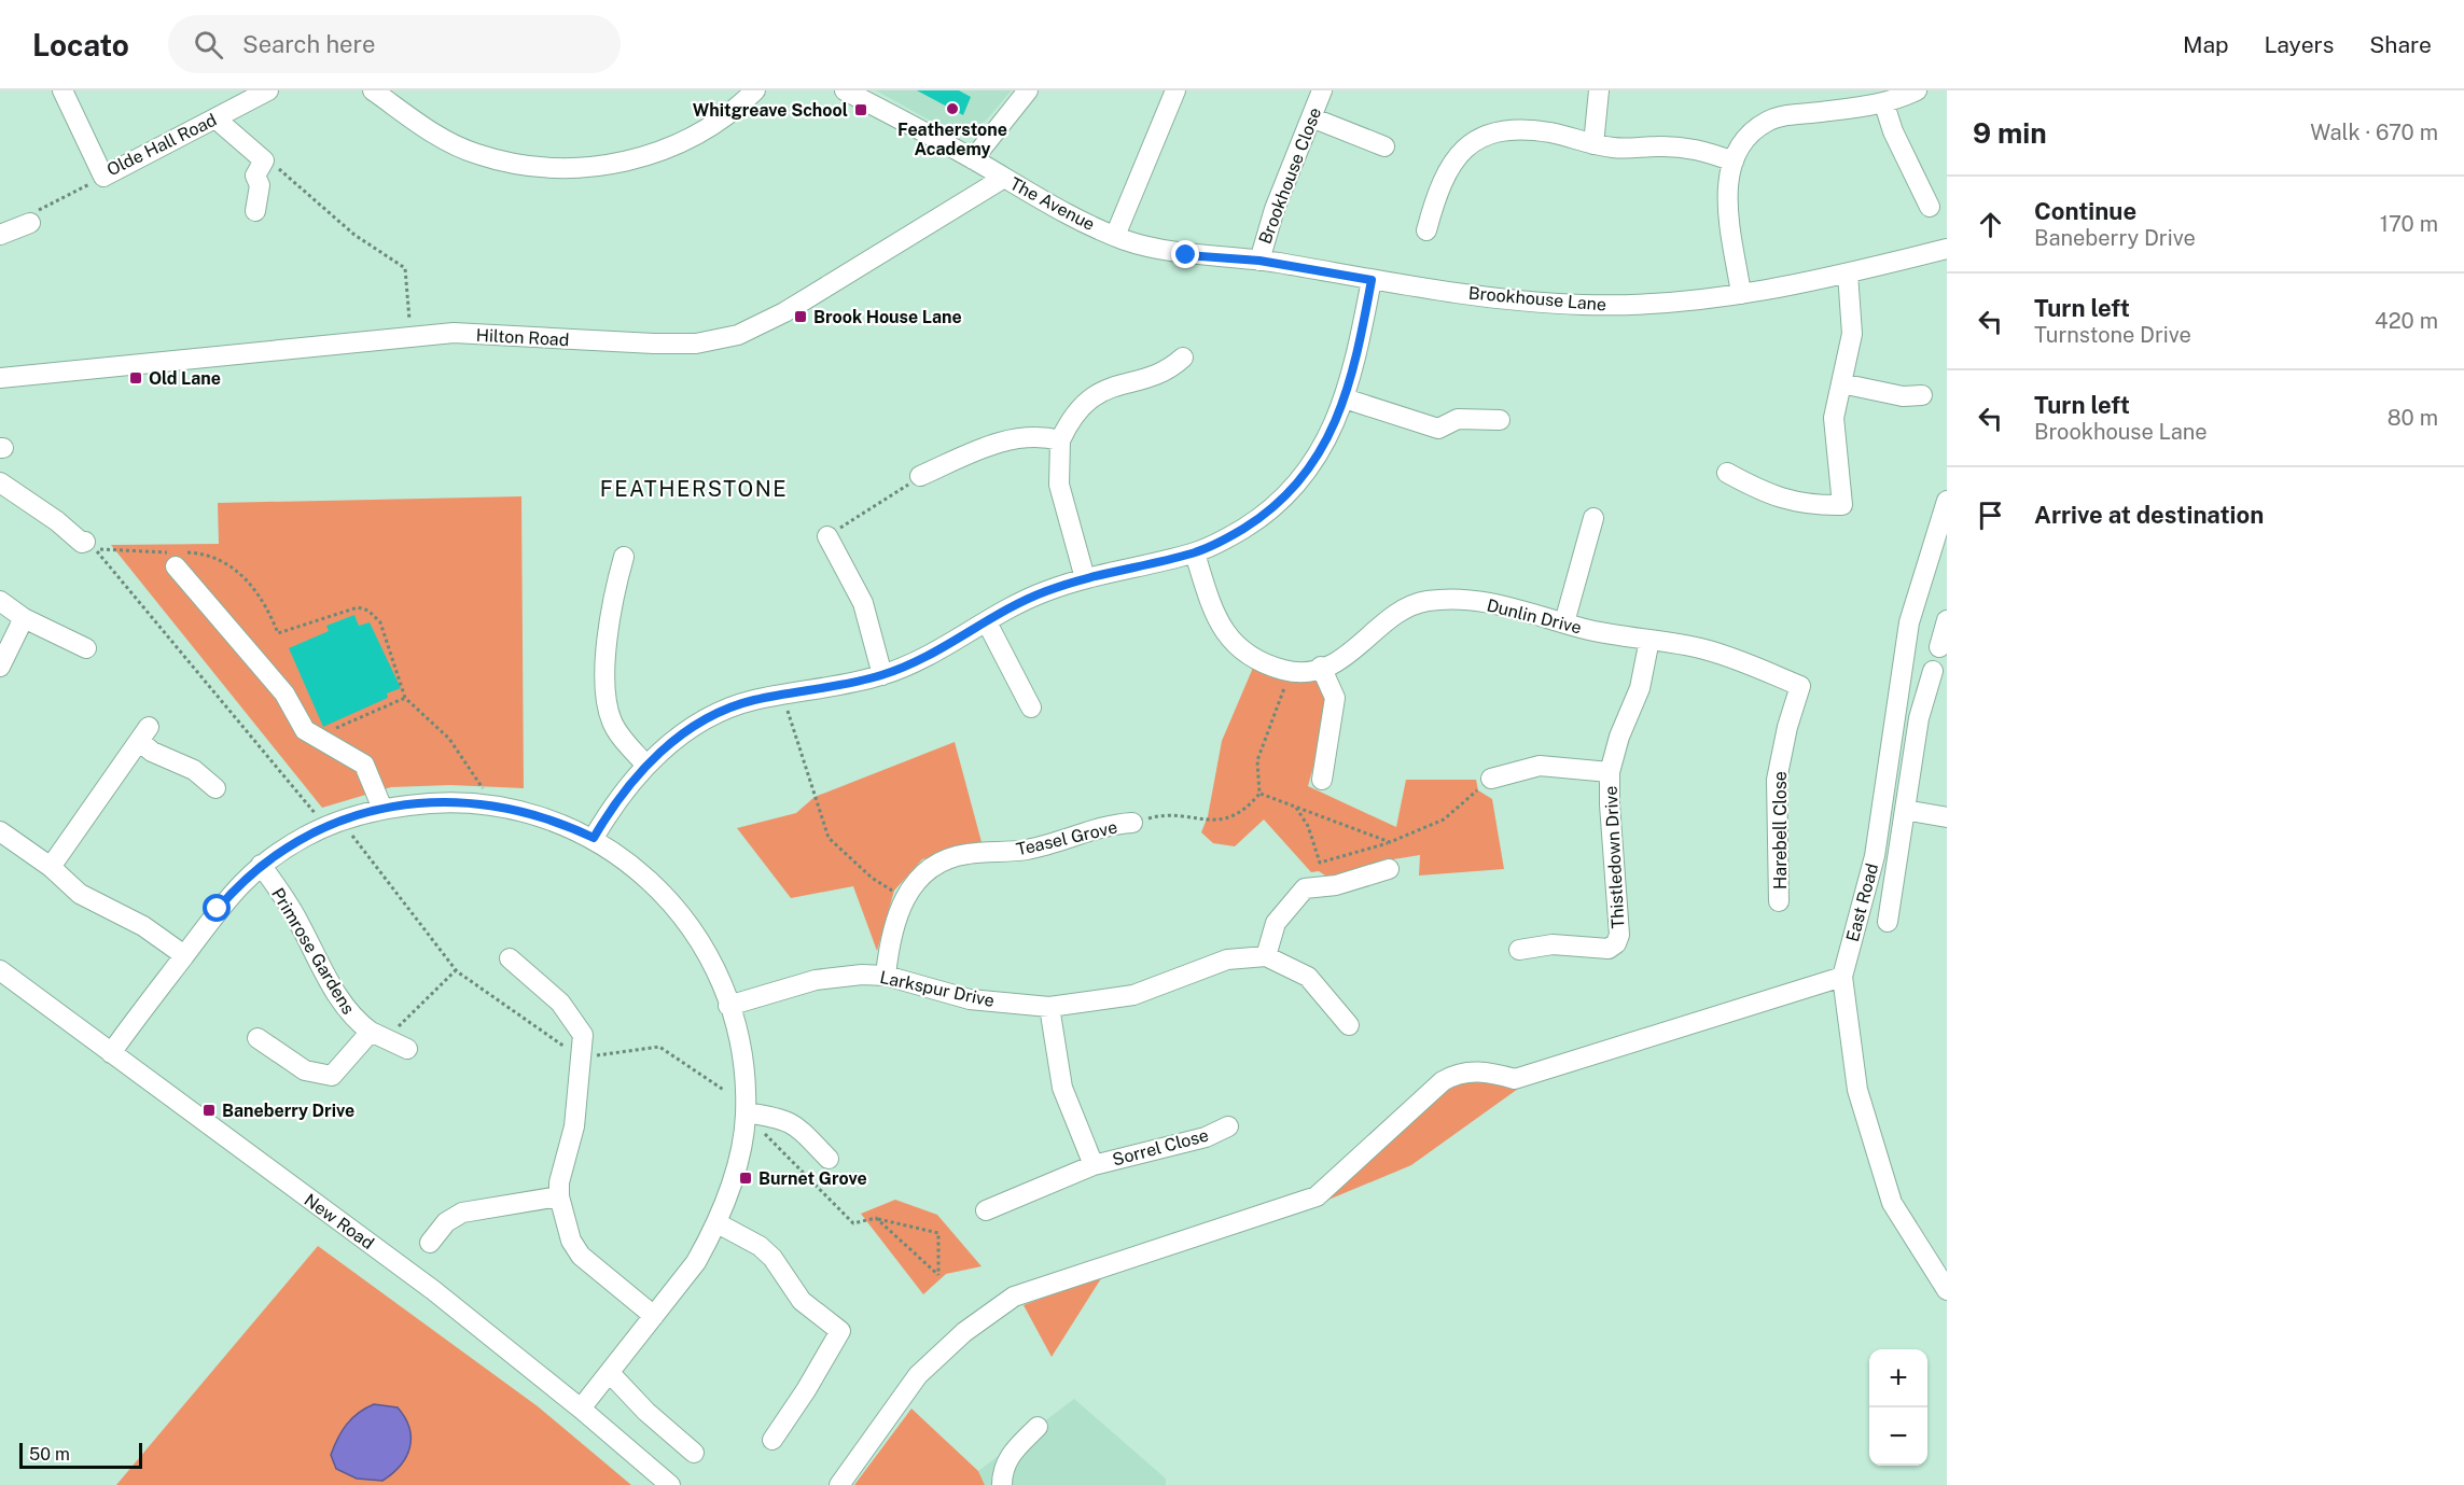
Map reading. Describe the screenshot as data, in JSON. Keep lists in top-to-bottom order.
{
  "streets": {
    "street": [
      "Olde Hall Road",
      "Brookhouse Close",
      "The Avenue",
      "Brookhouse Lane",
      "Hilton Road",
      "Dunlin Drive",
      "Harebell Close",
      "Teasel Grove",
      "Thistledown Drive",
      "East Road",
      "Primrose Gardens",
      "Larkspur Drive",
      "Sorrel Close",
      "New Road"
    ]
  },
  "crossings": [
    ["Brookhouse Close", "Brookhouse Lane"],
    ["The Avenue", "Brookhouse Lane"],
    ["The Avenue", "Hilton Road"],
    ["Dunlin Drive", "Harebell Close"],
    ["Dunlin Drive", "Thistledown Drive"],
    ["Teasel Grove", "Larkspur Drive"],
    ["Larkspur Drive", "Sorrel Close"]
  ],
  "districts": ["FEATHERSTONE"],
  "places": {
    "other": ["Featherstone Academy"],
    "transit": [
      "Whitgreave School",
      "Brook House Lane",
      "Old Lane",
      "Baneberry Drive",
      "Burnet Grove"
    ]
  },
  "scale_bar": "50 m",
  "page": {
    "header": "Locato",
    "search": "Search here",
    "nav": ["Map", "Layers", "Share"],
    "heading": ["9 min", "Walk · 670 m"],
    "list": [
      ["Continue", "Baneberry Drive", "170 m"],
      ["Turn left", "Turnstone Drive", "420 m"],
      ["Turn left", "Brookhouse Lane", "80 m"],
      "Arrive at destination"
    ],
    "map_buttons": ["+", "−"],
    "scale": "50 m"
  }
}
